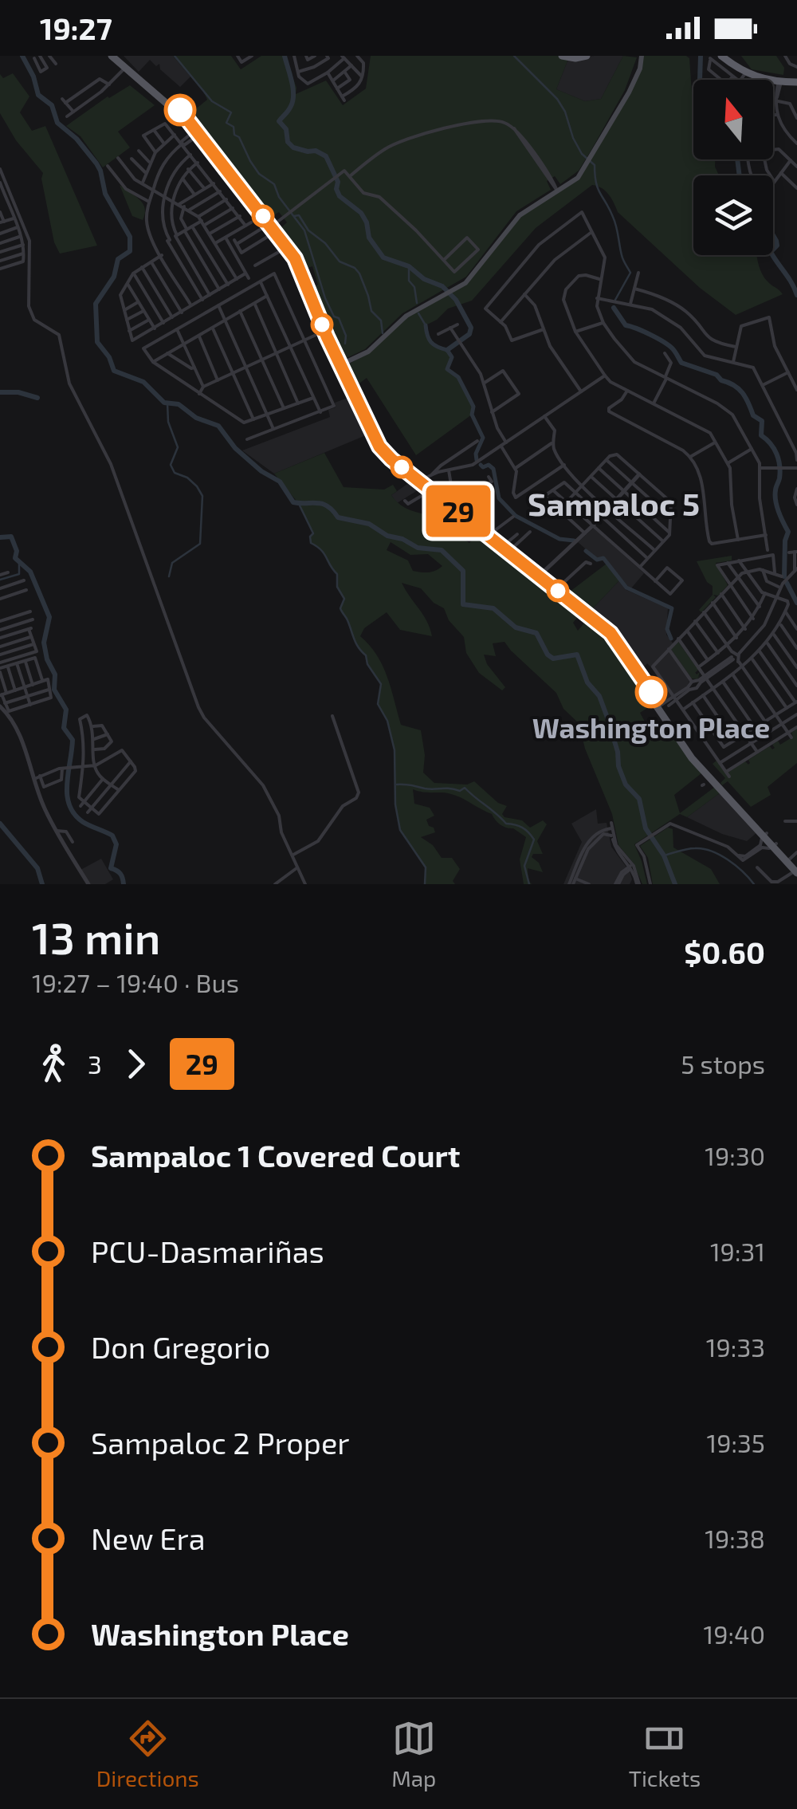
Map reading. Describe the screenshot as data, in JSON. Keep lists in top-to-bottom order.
{
  "districts": ["Sampaloc 5"],
  "places": ["Washington Place"],
  "lines": ["bus line 29"],
  "north": "top",
  "page": {
    "status": "19:27",
    "on_map": "29",
    "heading": ["13 min", "19:27 – 19:40 · Bus", "$0.60"],
    "legs": ["3", "29", "5 stops"],
    "list": [
      {
        "name": "Sampaloc 1 Covered Court",
        "value": "19:30"
      },
      {
        "name": "PCU-Dasmariñas",
        "value": "19:31"
      },
      {
        "name": "Don Gregorio",
        "value": "19:33"
      },
      {
        "name": "Sampaloc 2 Proper",
        "value": "19:35"
      },
      {
        "name": "New Era",
        "value": "19:38"
      },
      {
        "name": "Washington Place",
        "value": "19:40"
      }
    ],
    "tabs": ["Directions", "Map", "Tickets"]
  }
}
